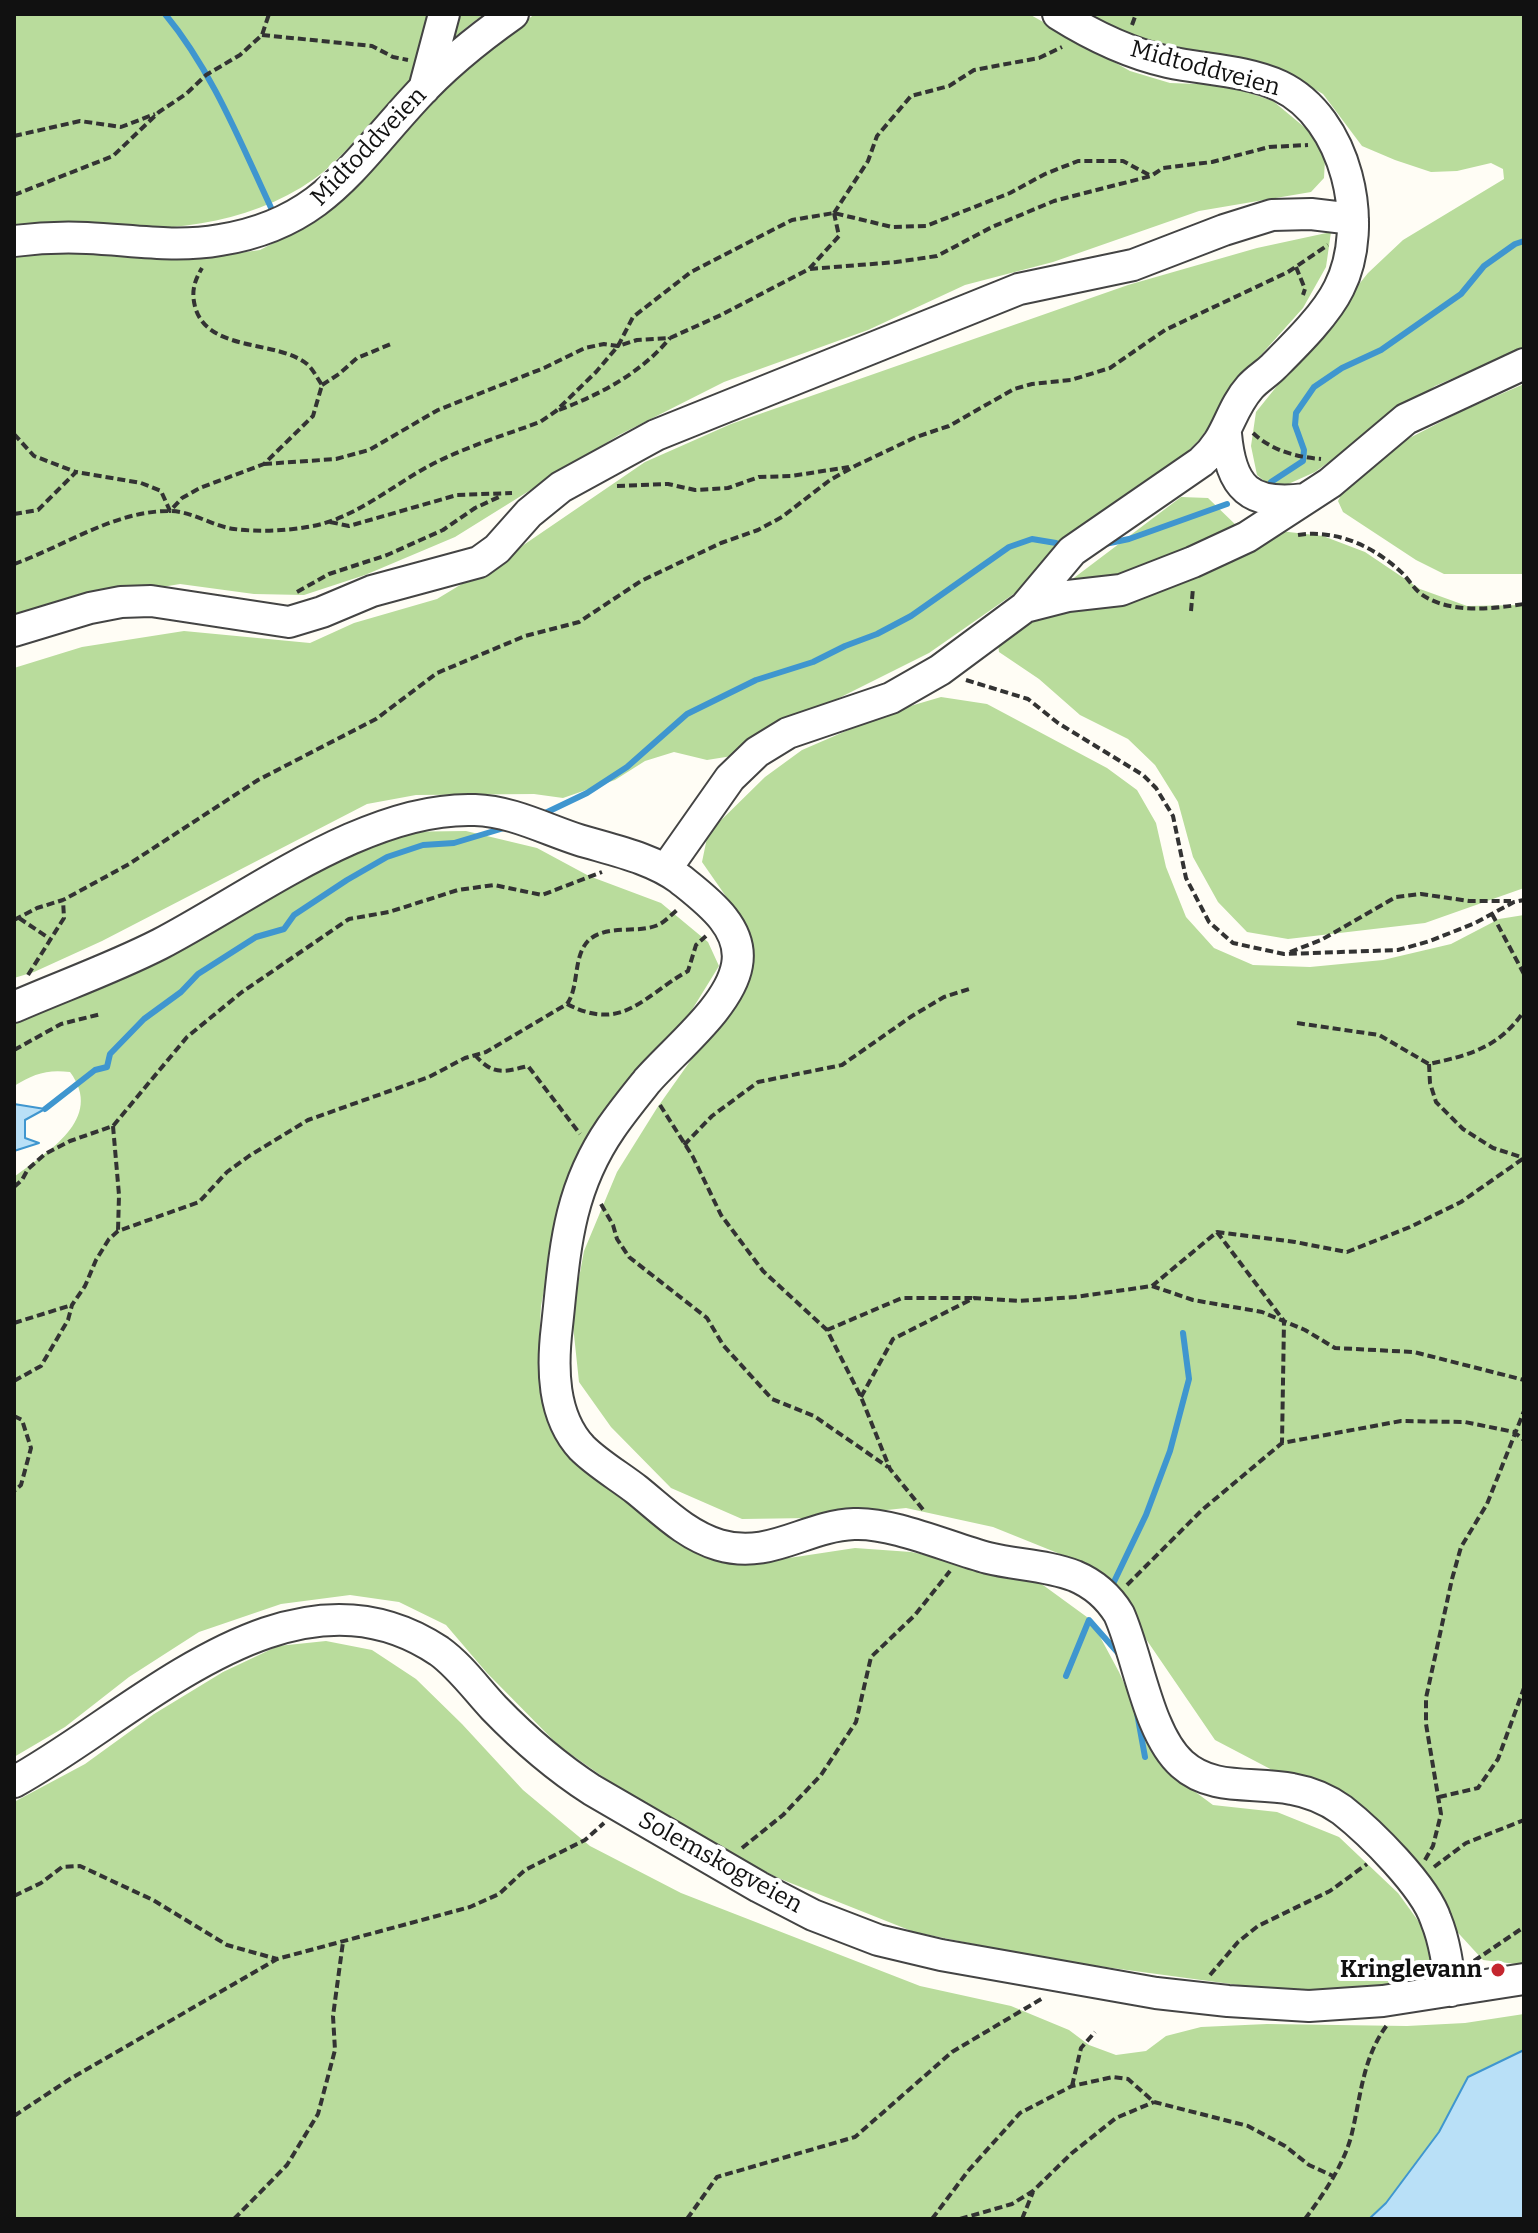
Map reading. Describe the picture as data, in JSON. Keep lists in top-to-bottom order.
{
  "streets": {
    "street": ["Midtoddveien", "Solemskogveien"]
  },
  "places": ["Kringlevann"]
}
